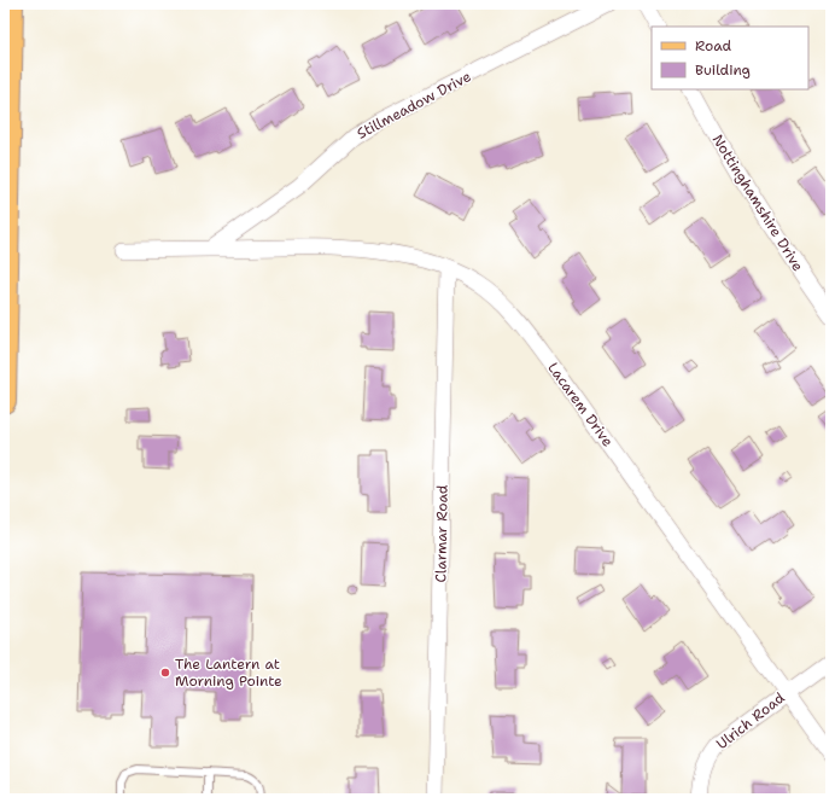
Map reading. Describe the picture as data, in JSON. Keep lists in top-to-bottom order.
{
  "streets": {
    "street": [
      "Stillmeadow Drive",
      "Nottinghamshire Drive",
      "Lacarem Drive",
      "Clarmar Road",
      "Ulrich Road"
    ]
  },
  "crossings": [
    ["Stillmeadow Drive", "Lacarem Drive"],
    ["Lacarem Drive", "Clarmar Road"],
    ["Lacarem Drive", "Ulrich Road"]
  ],
  "places": ["The Lantern at Morning Pointe"],
  "legend": ["Road", "Building"]
}
